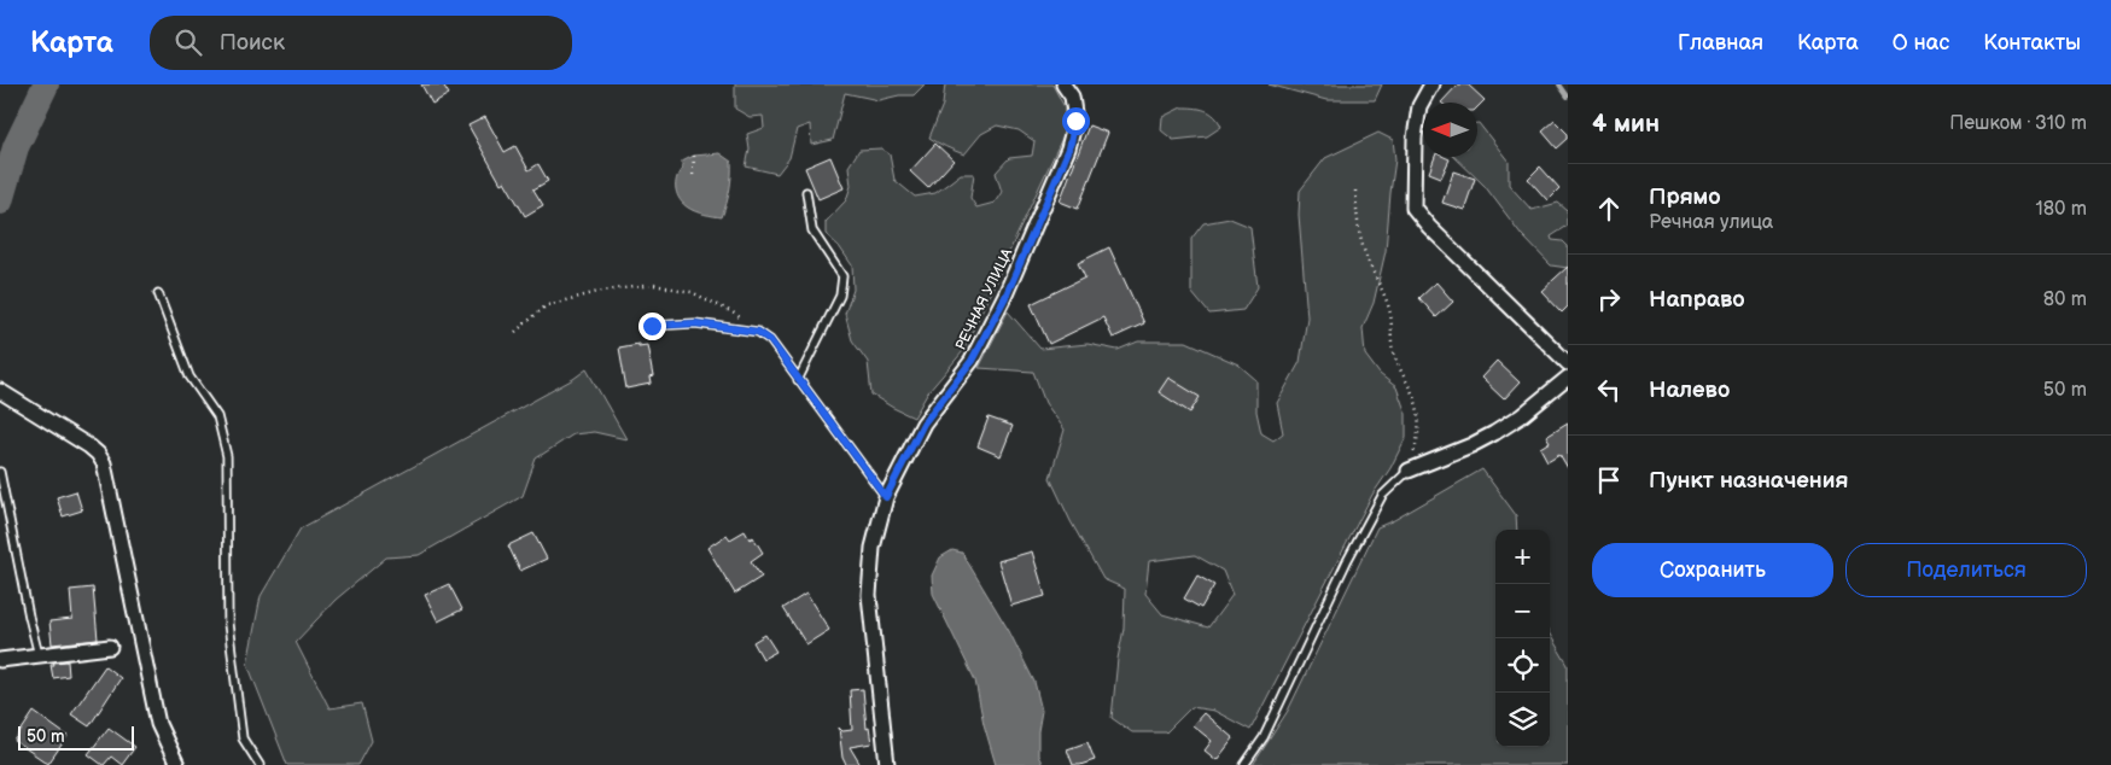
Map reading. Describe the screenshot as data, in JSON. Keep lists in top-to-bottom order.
{
  "streets": {
    "street": ["РЕЧНАЯ УЛИЦА"]
  },
  "scale_bar": "50 m",
  "north": "left",
  "page": {
    "header": "Карта",
    "search": "Поиск",
    "nav": [
      "Главная",
      "Карта",
      "О нас",
      "Контакты"
    ],
    "heading": ["4 мин", "Пешком · 310 m"],
    "list": [
      ["Прямо", "Речная улица", "180 m"],
      ["Направо", "80 m"],
      ["Налево", "50 m"],
      "Пункт назначения"
    ],
    "buttons": ["Сохранить", "Поделиться"],
    "map_buttons": ["+", "−"],
    "scale": "50 m"
  }
}
